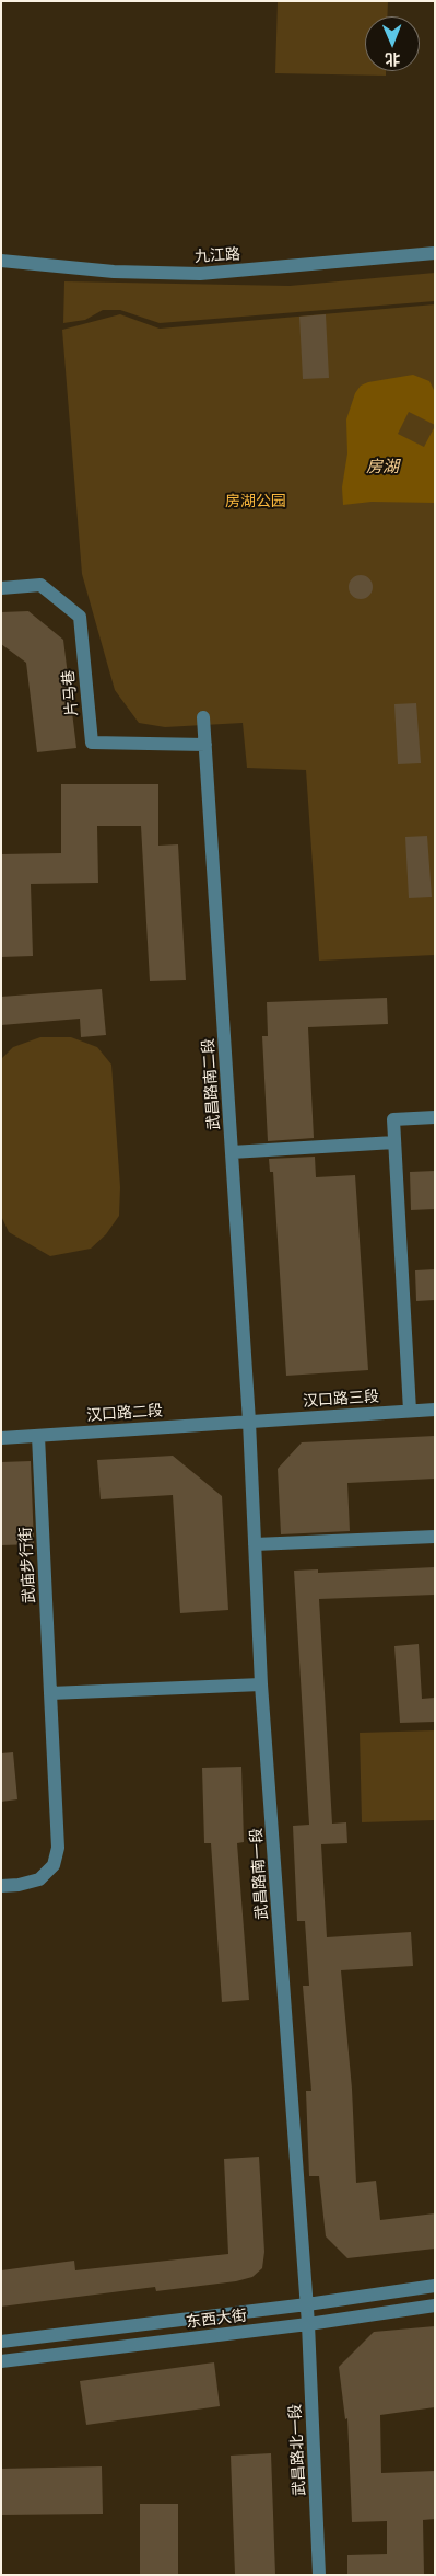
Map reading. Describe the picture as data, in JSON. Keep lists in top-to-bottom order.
{
  "streets": {
    "street": [
      "九江路",
      "片马巷",
      "武昌路南二段",
      "汉口路三段",
      "汉口路二段",
      "武庙步行街",
      "武昌路南一段",
      "东西大街",
      "武昌路北一段"
    ]
  },
  "crossings": [
    ["片马巷", "武昌路南二段"],
    ["武昌路南二段", "汉口路三段"],
    ["武昌路南二段", "汉口路二段"],
    ["武昌路南二段", "武昌路南一段"],
    ["汉口路三段", "汉口路二段"],
    ["汉口路三段", "武昌路南一段"],
    ["汉口路二段", "武庙步行街"],
    ["汉口路二段", "武昌路南一段"],
    ["武昌路南一段", "东西大街"],
    ["武昌路南一段", "武昌路北一段"],
    ["东西大街", "武昌路北一段"]
  ],
  "water": ["房湖"],
  "parks": ["房湖公园"],
  "north": "bottom"
}
